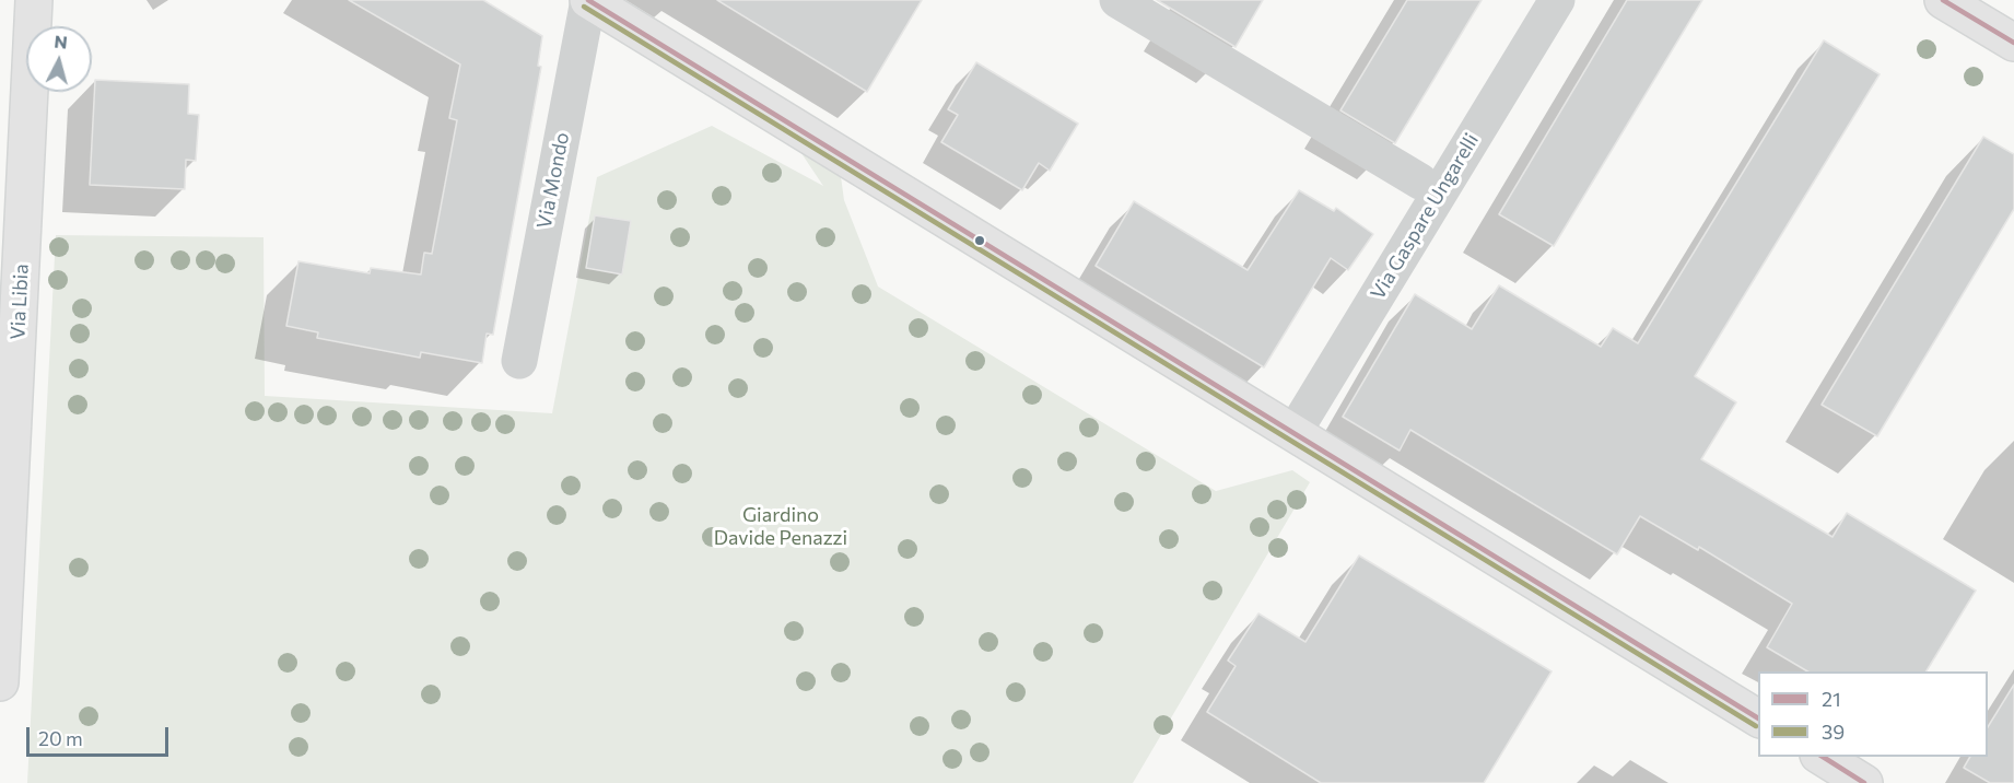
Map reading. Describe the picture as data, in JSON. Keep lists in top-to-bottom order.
{
  "streets": {
    "street": ["Via Mondo", "Via Gaspare Ungarelli", "Via Libia"]
  },
  "crossings": [
    ["Via Mondo", "Via Gaspare Ungarelli"]
  ],
  "parks": ["Giardino Davide Penazzi"],
  "lines": ["transit line 21", "transit line 39"],
  "legend": ["21", "39"],
  "scale_bar": "20 m",
  "north": "top"
}
